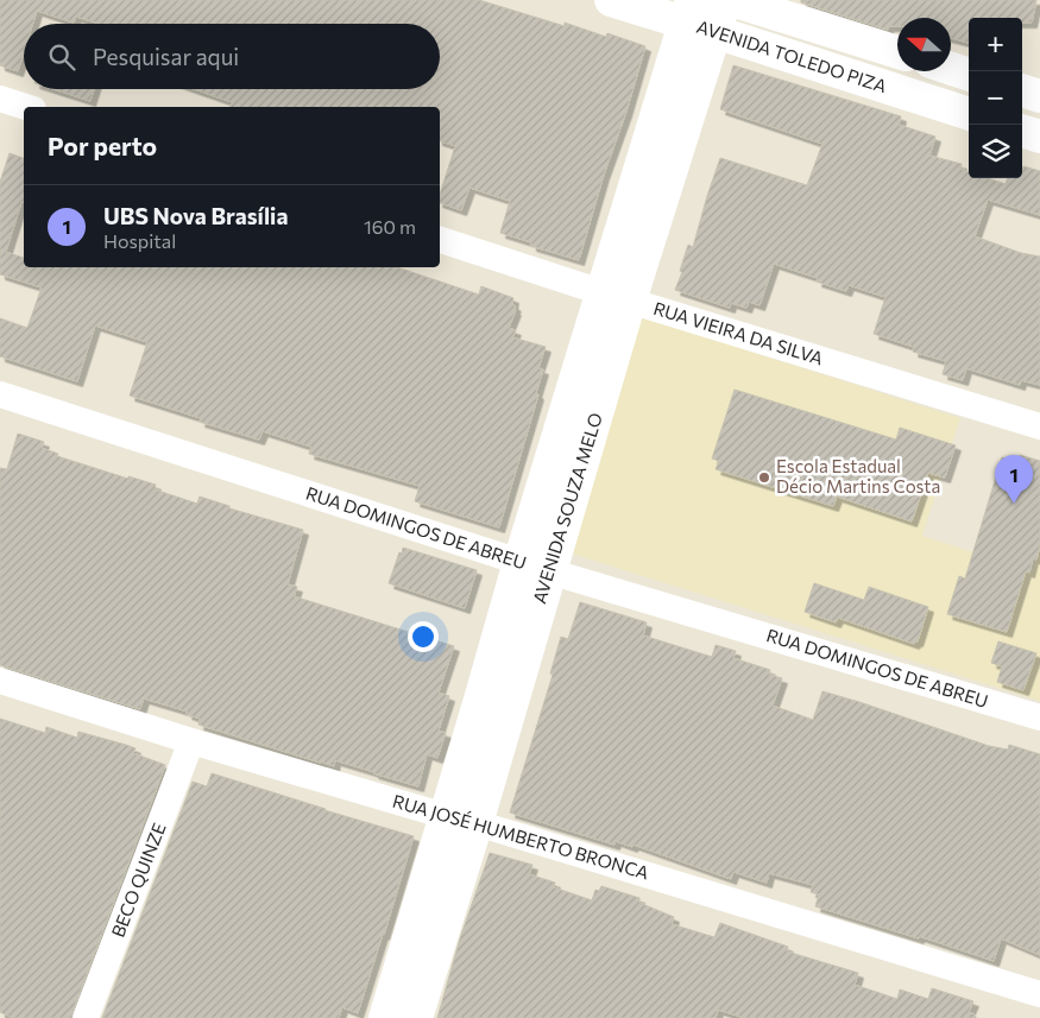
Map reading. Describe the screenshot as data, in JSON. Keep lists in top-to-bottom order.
{
  "streets": {
    "street": [
      "AVENIDA TOLEDO PIZA",
      "RUA VIEIRA DA SILVA",
      "AVENIDA SOUZA MELO",
      "RUA DOMINGOS DE ABREU",
      "RUA JOSÉ HUMBERTO BRONCA",
      "BECO QUINZE"
    ]
  },
  "crossings": [
    ["AVENIDA TOLEDO PIZA", "AVENIDA SOUZA MELO"],
    ["RUA VIEIRA DA SILVA", "AVENIDA SOUZA MELO"],
    ["AVENIDA SOUZA MELO", "RUA DOMINGOS DE ABREU"],
    ["AVENIDA SOUZA MELO", "RUA JOSÉ HUMBERTO BRONCA"],
    ["RUA JOSÉ HUMBERTO BRONCA", "BECO QUINZE"]
  ],
  "places": ["Escola Estadual Décio Martins Costa"],
  "north": "left",
  "page": {
    "map_buttons": ["+", "−"],
    "search": "Pesquisar aqui",
    "heading": "Por perto",
    "list": [
      {
        "mark": "1",
        "name": "UBS Nova Brasília",
        "note": "Hospital",
        "value": "160 m"
      }
    ],
    "pins": "1"
  }
}
